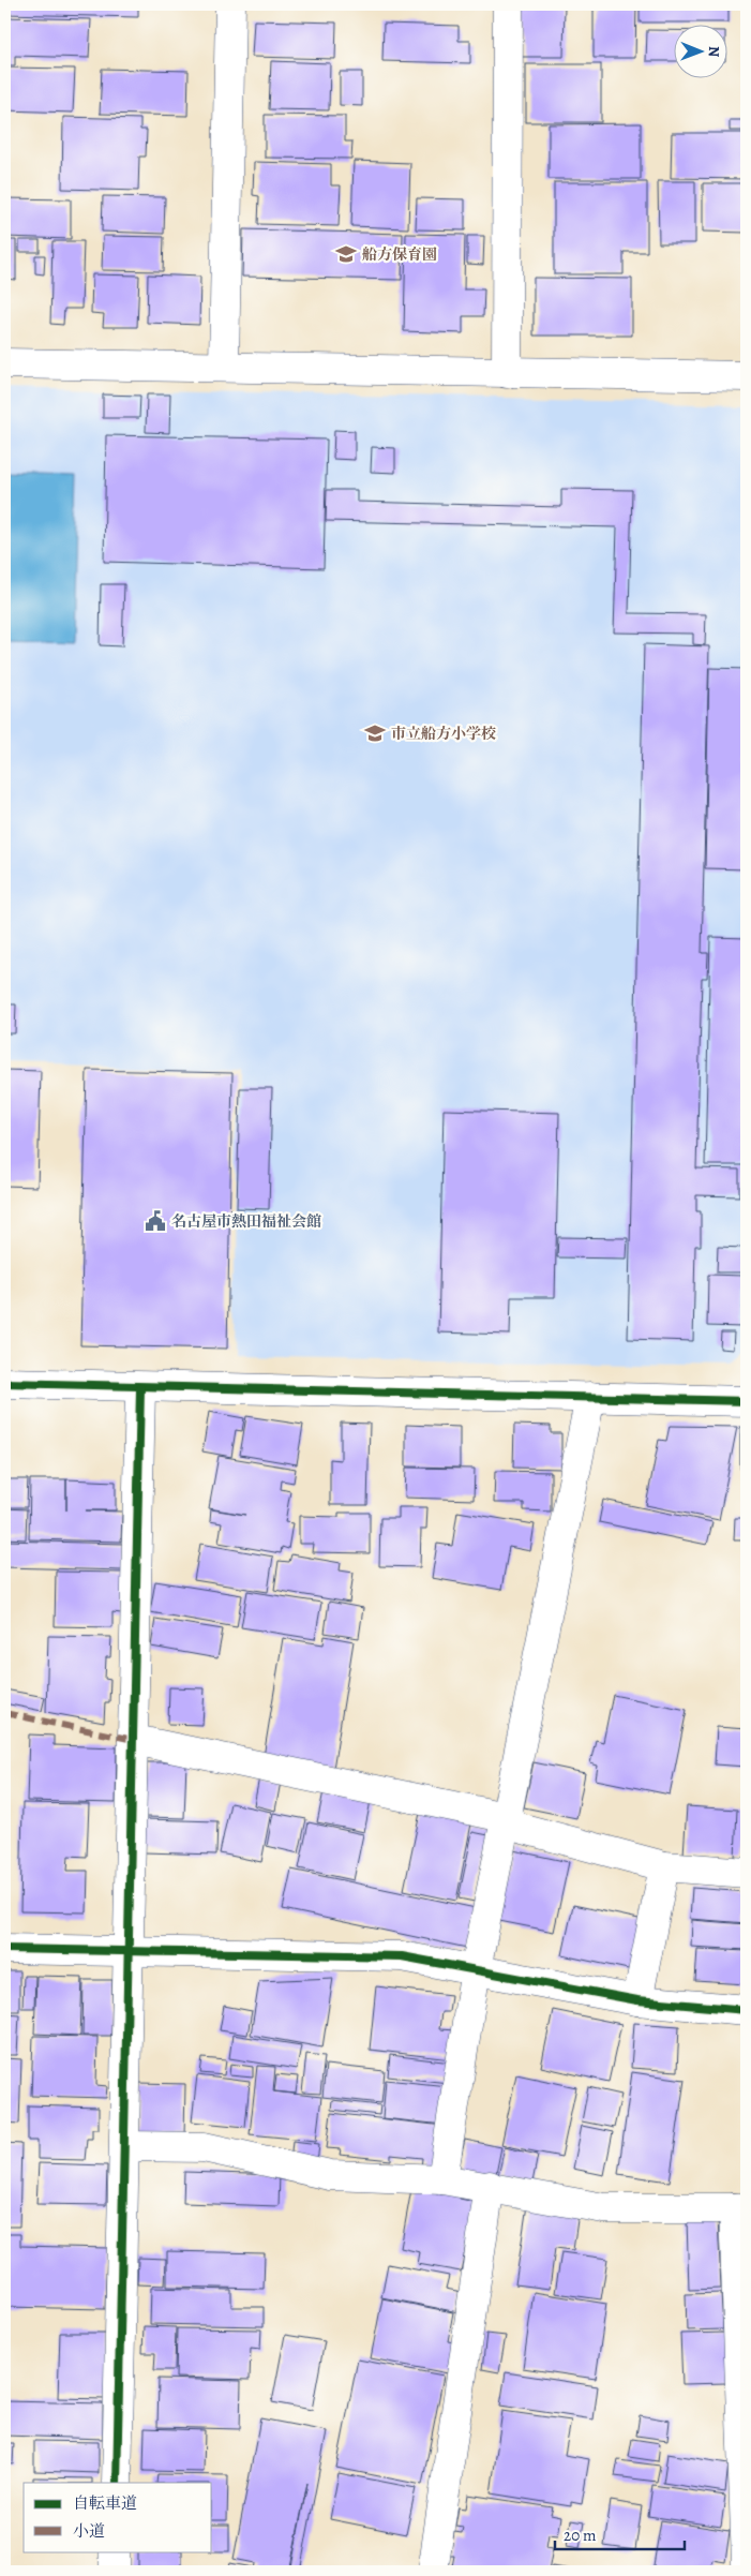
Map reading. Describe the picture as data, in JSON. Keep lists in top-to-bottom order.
{
  "places": {
    "school or university": ["船方保育園", "市立船方小学校"],
    "public building": ["名古屋市熱田福祉会館"]
  },
  "legend": ["自転車道", "小道"],
  "scale_bar": "20 m",
  "north": "right"
}
